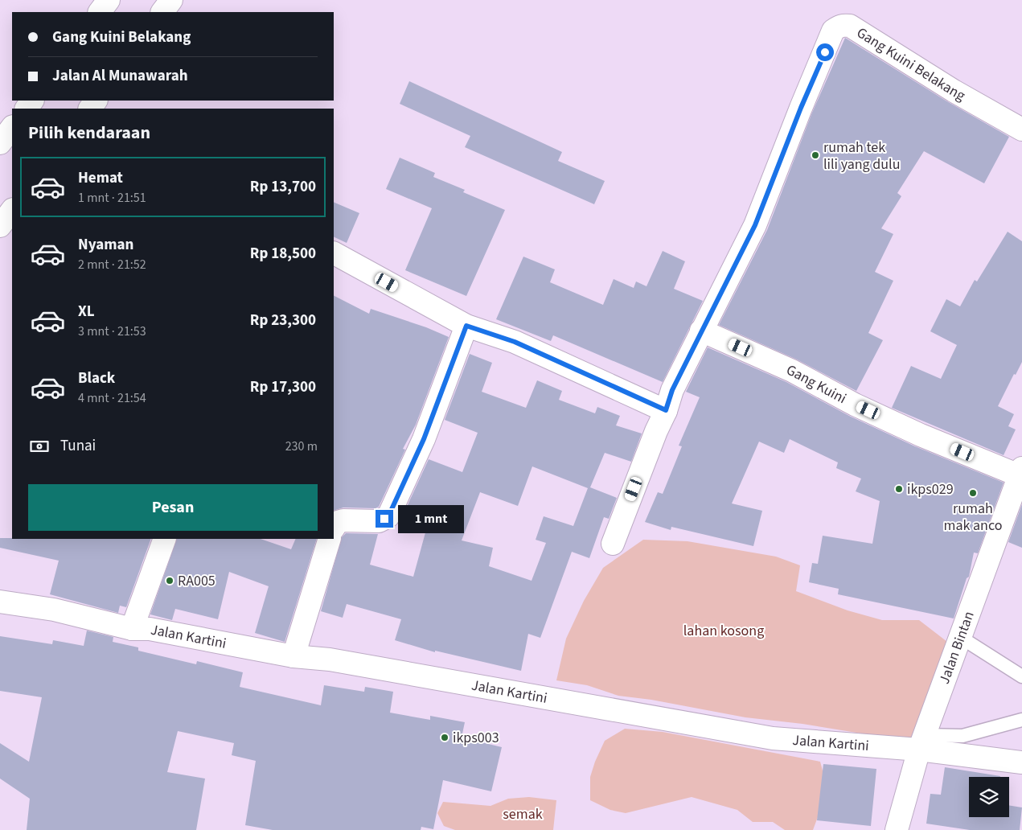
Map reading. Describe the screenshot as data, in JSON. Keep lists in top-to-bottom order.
{
  "streets": {
    "street": [
      "Gang Kuini Belakang",
      "Gang Kuini",
      "Jalan Kartini",
      "Jalan Bintan"
    ]
  },
  "crossings": [
    ["Gang Kuini Belakang", "Gang Kuini"],
    ["Gang Kuini", "Jalan Bintan"],
    ["Jalan Kartini", "Jalan Bintan"]
  ],
  "parks": ["lahan kosong", "semak"],
  "places": [
    "rumah tek lili yang dulu",
    "ikps029",
    "rumah mak anco",
    "RA005",
    "ikps003"
  ],
  "page": {
    "banner": ["Gang Kuini Belakang", "Jalan Al Munawarah"],
    "heading": "Pilih kendaraan",
    "list": [
      {
        "name": "Hemat",
        "note": "1 mnt · 21:51",
        "value": "Rp 13,700"
      },
      {
        "name": "Nyaman",
        "note": "2 mnt · 21:52",
        "value": "Rp 18,500"
      },
      {
        "name": "XL",
        "note": "3 mnt · 21:53",
        "value": "Rp 23,300"
      },
      {
        "name": "Black",
        "note": "4 mnt · 21:54",
        "value": "Rp 17,300"
      }
    ],
    "pay": ["Tunai", "230 m"],
    "buttons": "Pesan",
    "bubble": "1 mnt"
  }
}
